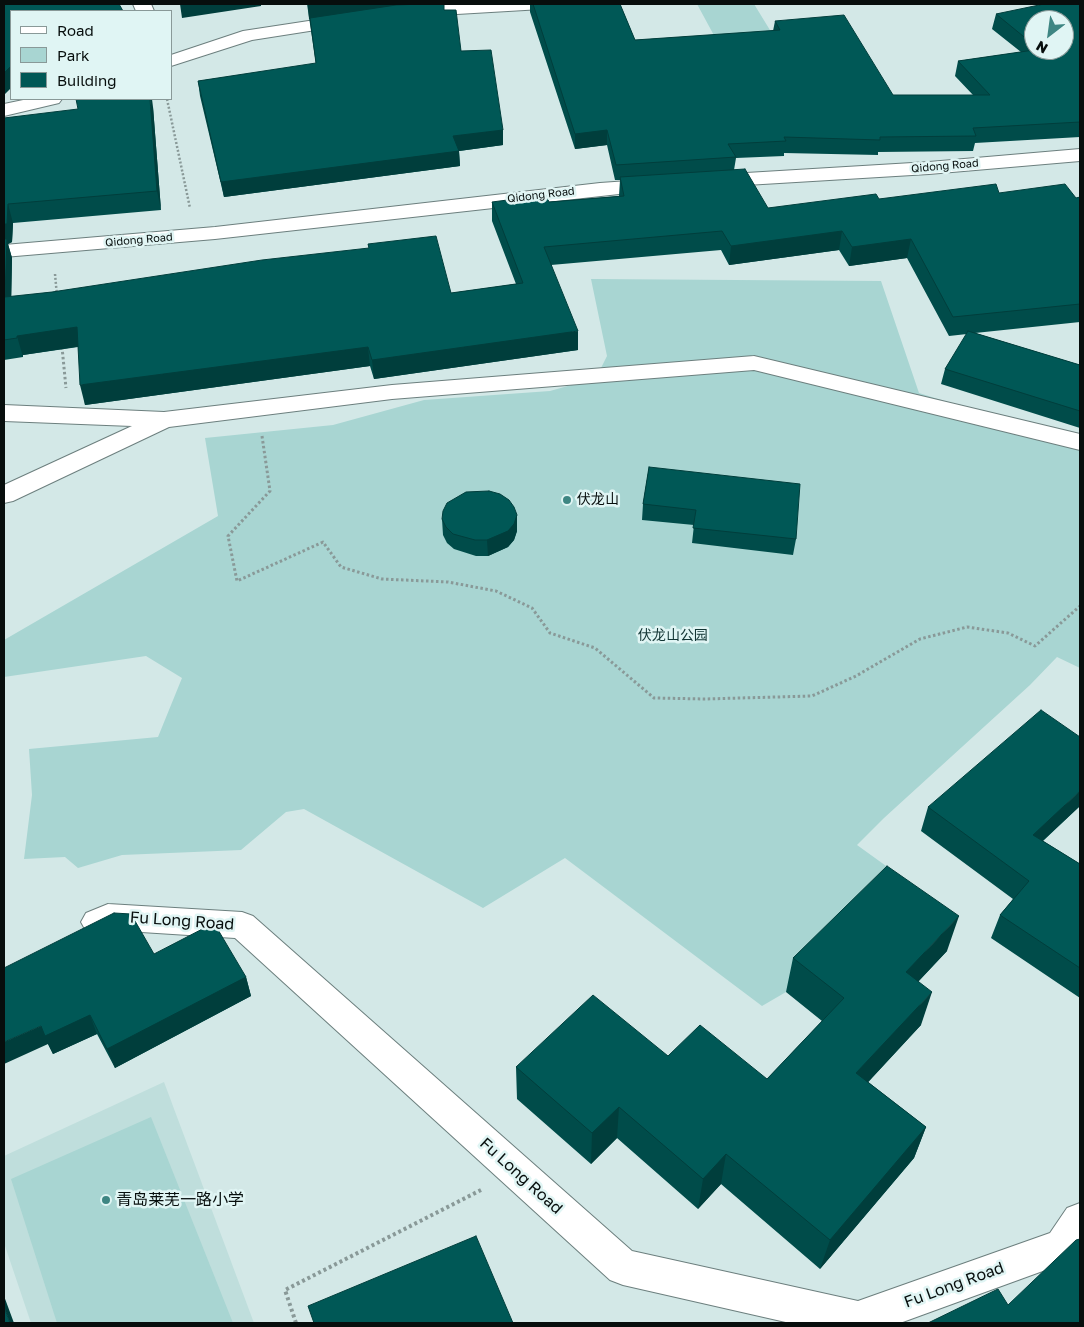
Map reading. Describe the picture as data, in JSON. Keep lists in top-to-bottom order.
{
  "streets": {
    "street": ["Qidong Road", "Fu Long Road"]
  },
  "parks": ["伏龙山公园"],
  "places": ["伏龙山", "青岛莱芜一路小学"],
  "legend": ["Road", "Park", "Building"],
  "north": "bottom left"
}
